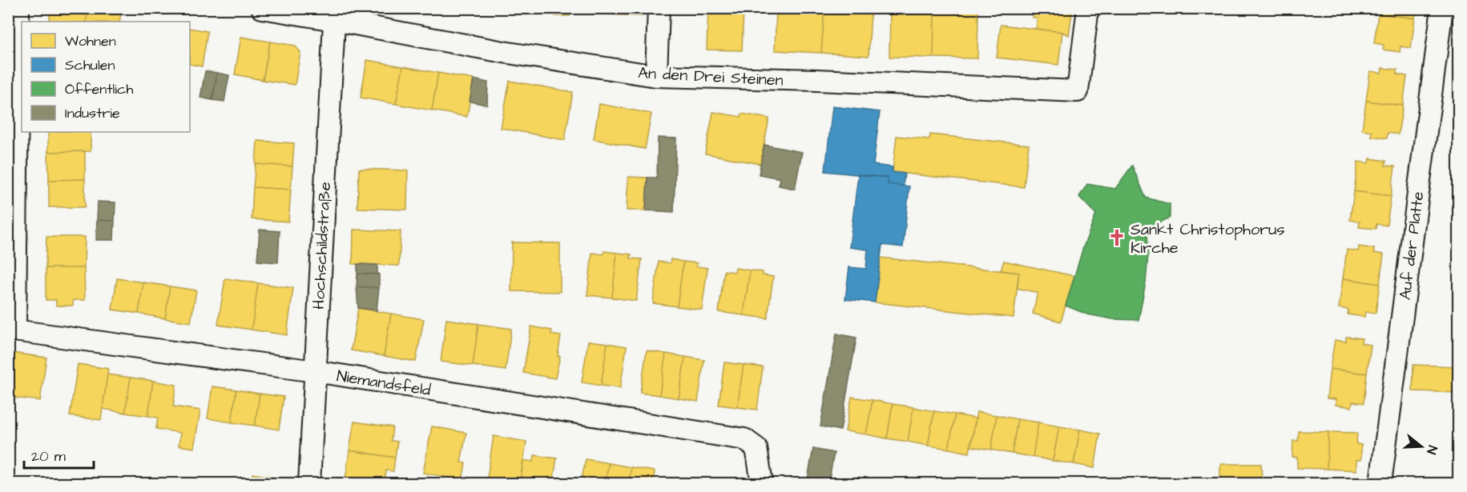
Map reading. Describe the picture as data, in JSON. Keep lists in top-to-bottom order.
{
  "streets": {
    "street": [
      "An den Drei Steinen",
      "Hochschildstraße",
      "Auf der Platte",
      "Niemandsfeld"
    ]
  },
  "crossings": [
    ["An den Drei Steinen", "Hochschildstraße"],
    ["Hochschildstraße", "Niemandsfeld"]
  ],
  "places": {
    "church": ["Sankt Christophorus Kirche"]
  },
  "legend": [
    "Wohnen",
    "Schulen",
    "Öffentlich",
    "Industrie"
  ],
  "scale_bar": "20 m",
  "north": "right"
}
